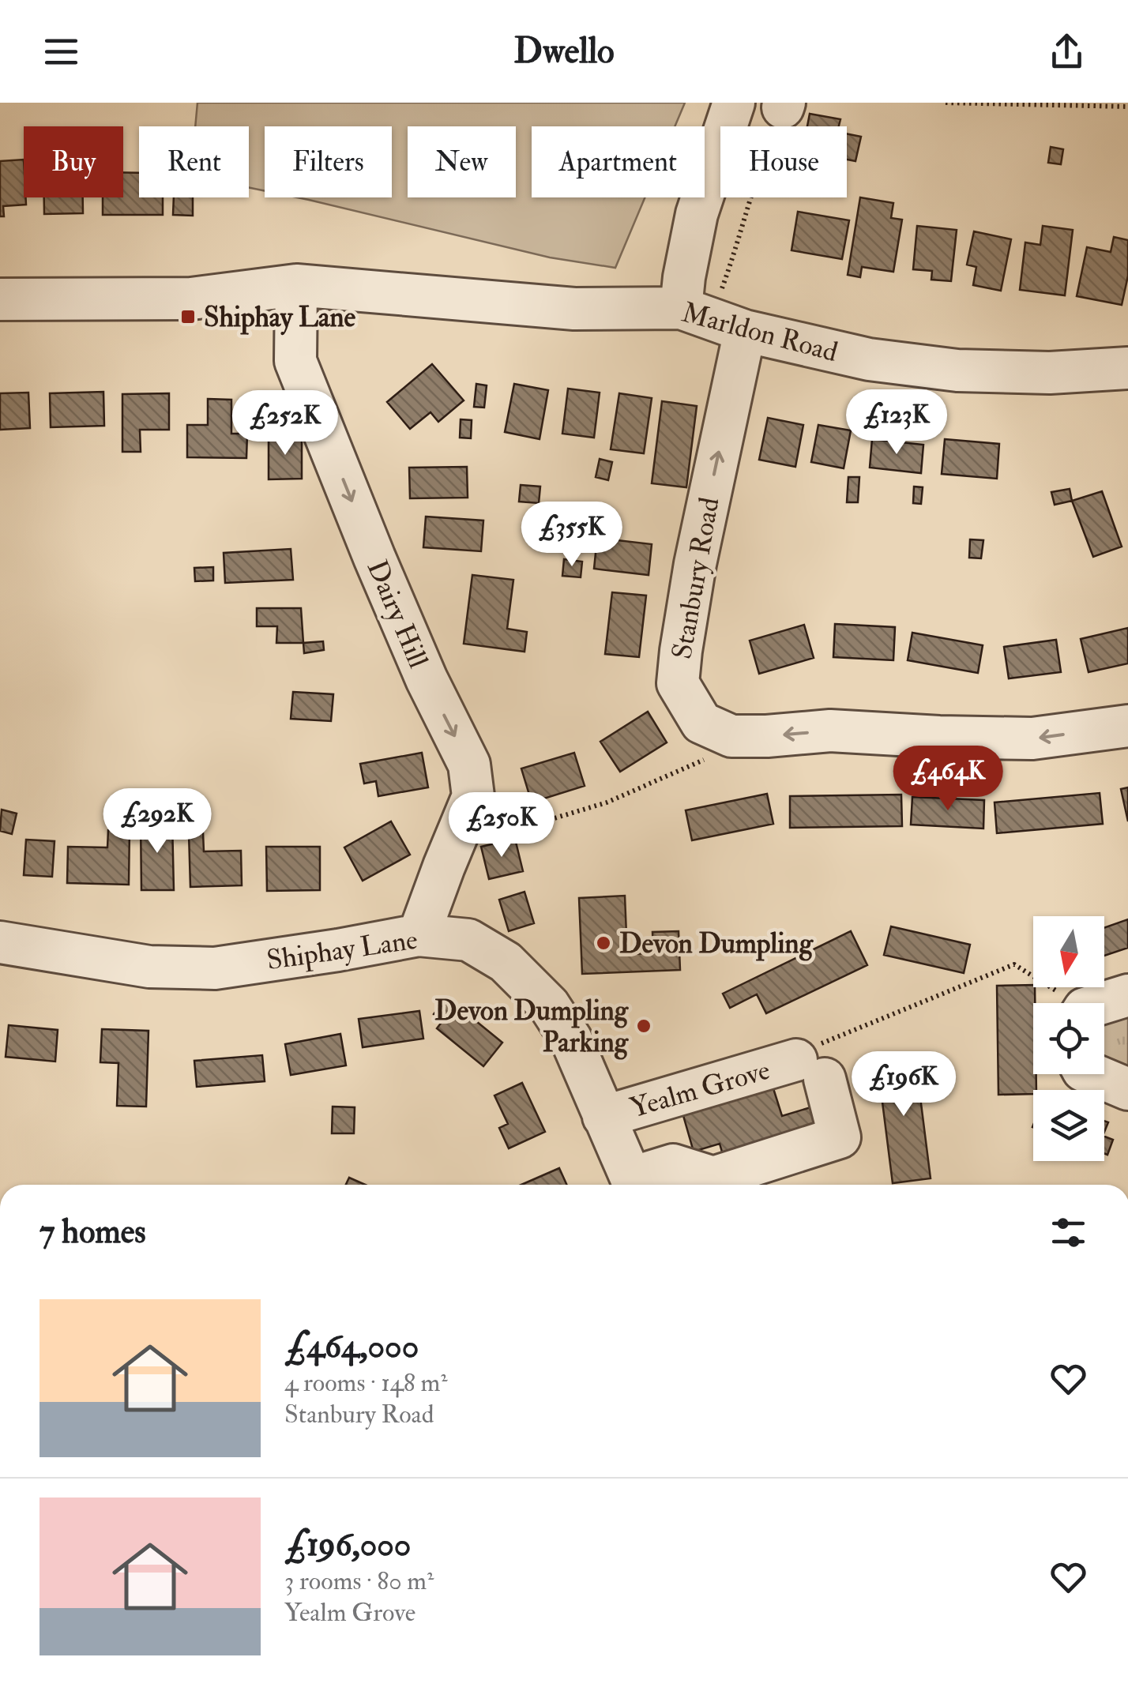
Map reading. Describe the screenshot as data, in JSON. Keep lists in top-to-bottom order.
{
  "streets": {
    "street": [
      "Marldon Road",
      "Stanbury Road",
      "Dairy Hill",
      "Shiphay Lane",
      "Yealm Grove"
    ]
  },
  "crossings": [
    ["Marldon Road", "Stanbury Road"],
    ["Marldon Road", "Dairy Hill"],
    ["Dairy Hill", "Shiphay Lane"],
    ["Shiphay Lane", "Yealm Grove"]
  ],
  "one_way": ["Stanbury Road", "Dairy Hill"],
  "places": {
    "transit": ["Shiphay Lane"],
    "other": ["Devon Dumpling", "Devon Dumpling Parking"]
  },
  "north": "bottom",
  "page": {
    "header": "Dwello",
    "chip": [
      "Buy",
      "Rent",
      "Filters",
      "New",
      "Apartment",
      "House"
    ],
    "price": [
      "£123K",
      "£252K",
      "£355K",
      "£464K",
      "£292K",
      "£250K",
      "£196K"
    ],
    "heading": "7 homes",
    "list": [
      {
        "name": "£464,000",
        "note": "4 rooms · 148 m² · Stanbury Road"
      },
      {
        "name": "£196,000",
        "note": "3 rooms · 80 m² · Yealm Grove"
      }
    ]
  }
}
